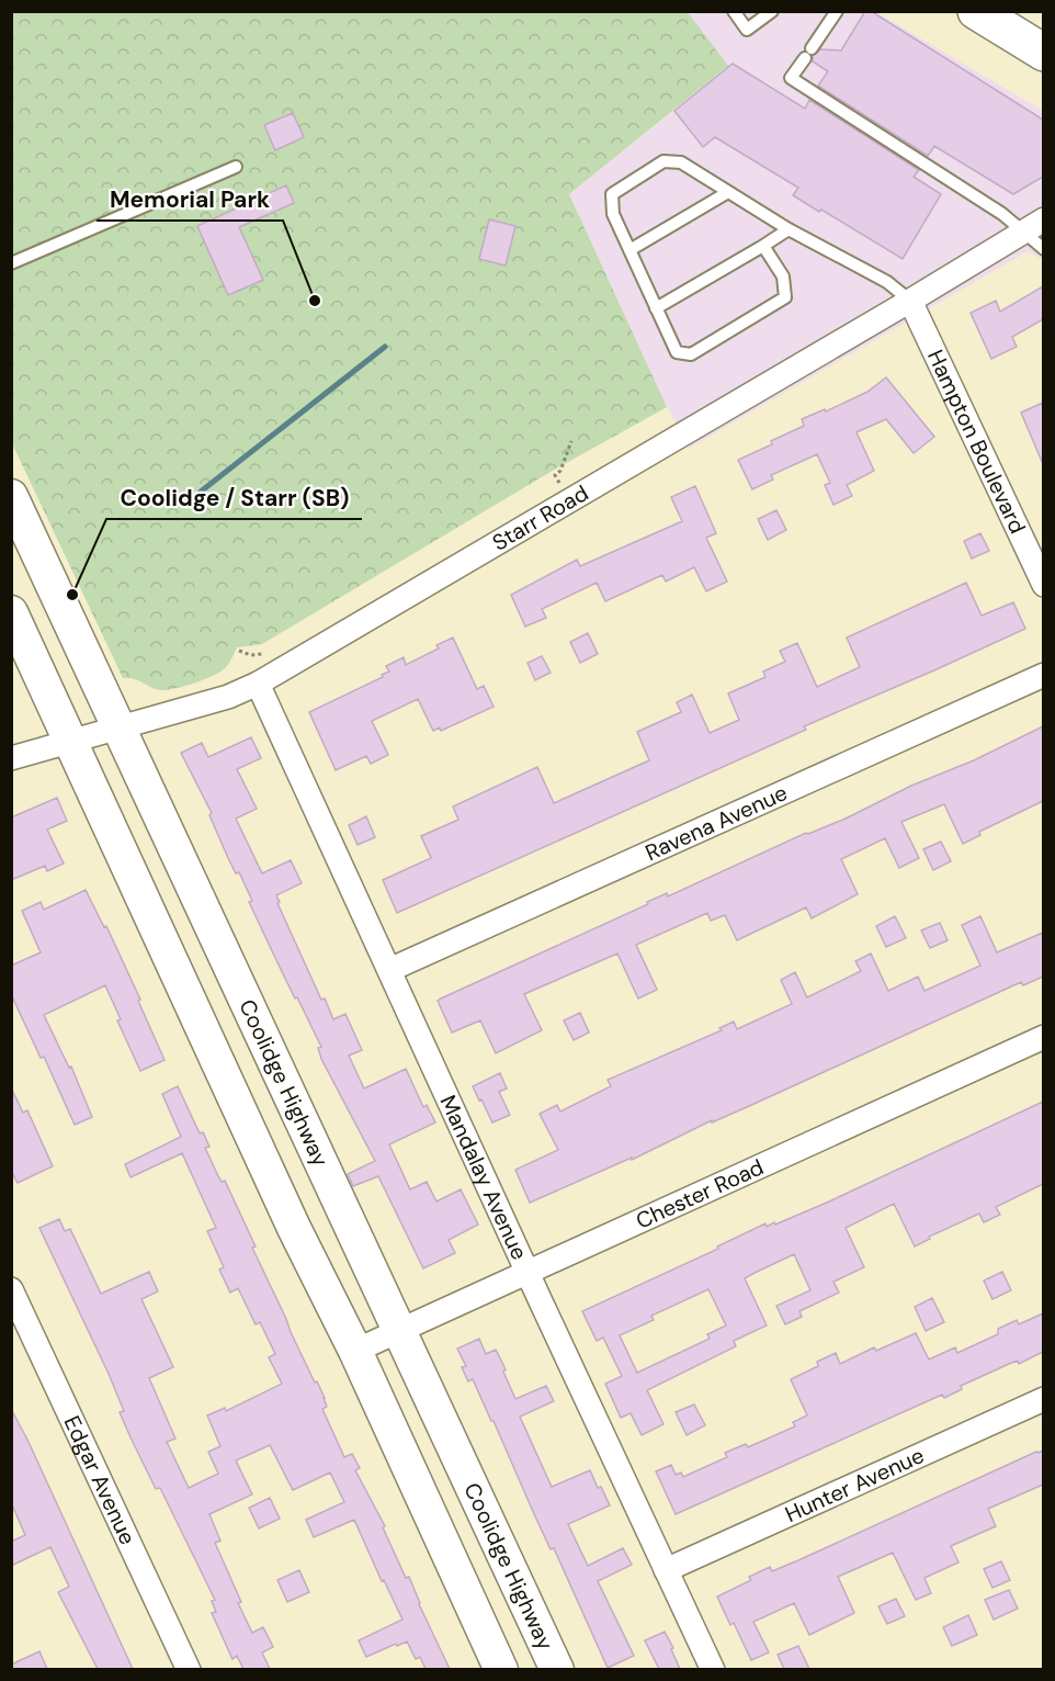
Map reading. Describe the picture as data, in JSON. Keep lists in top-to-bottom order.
{
  "streets": {
    "main road": ["Coolidge Highway"],
    "street": [
      "Hampton Boulevard",
      "Starr Road",
      "Ravena Avenue",
      "Mandalay Avenue",
      "Chester Road",
      "Edgar Avenue",
      "Hunter Avenue"
    ]
  },
  "crossings": [
    ["Hampton Boulevard", "Starr Road"],
    ["Starr Road", "Coolidge Highway"],
    ["Starr Road", "Mandalay Avenue"],
    ["Ravena Avenue", "Mandalay Avenue"],
    ["Coolidge Highway", "Chester Road"],
    ["Mandalay Avenue", "Chester Road"],
    ["Mandalay Avenue", "Hunter Avenue"]
  ],
  "places": ["Memorial Park", "Coolidge / Starr (SB)"]
}
